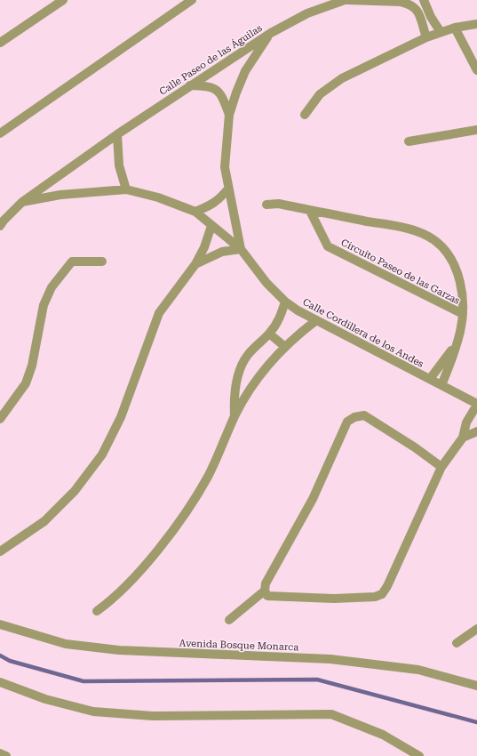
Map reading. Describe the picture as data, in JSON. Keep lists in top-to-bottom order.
{
  "streets": {
    "street": [
      "Calle Paseo de las Águilas",
      "Circuito Paseo de las Garzas",
      "Calle Cordillera de los Andes",
      "Avenida Bosque Monarca"
    ]
  },
  "crossings": [
    ["Calle Paseo de las Águilas", "Calle Cordillera de los Andes"],
    ["Circuito Paseo de las Garzas", "Calle Cordillera de los Andes"]
  ]
}
